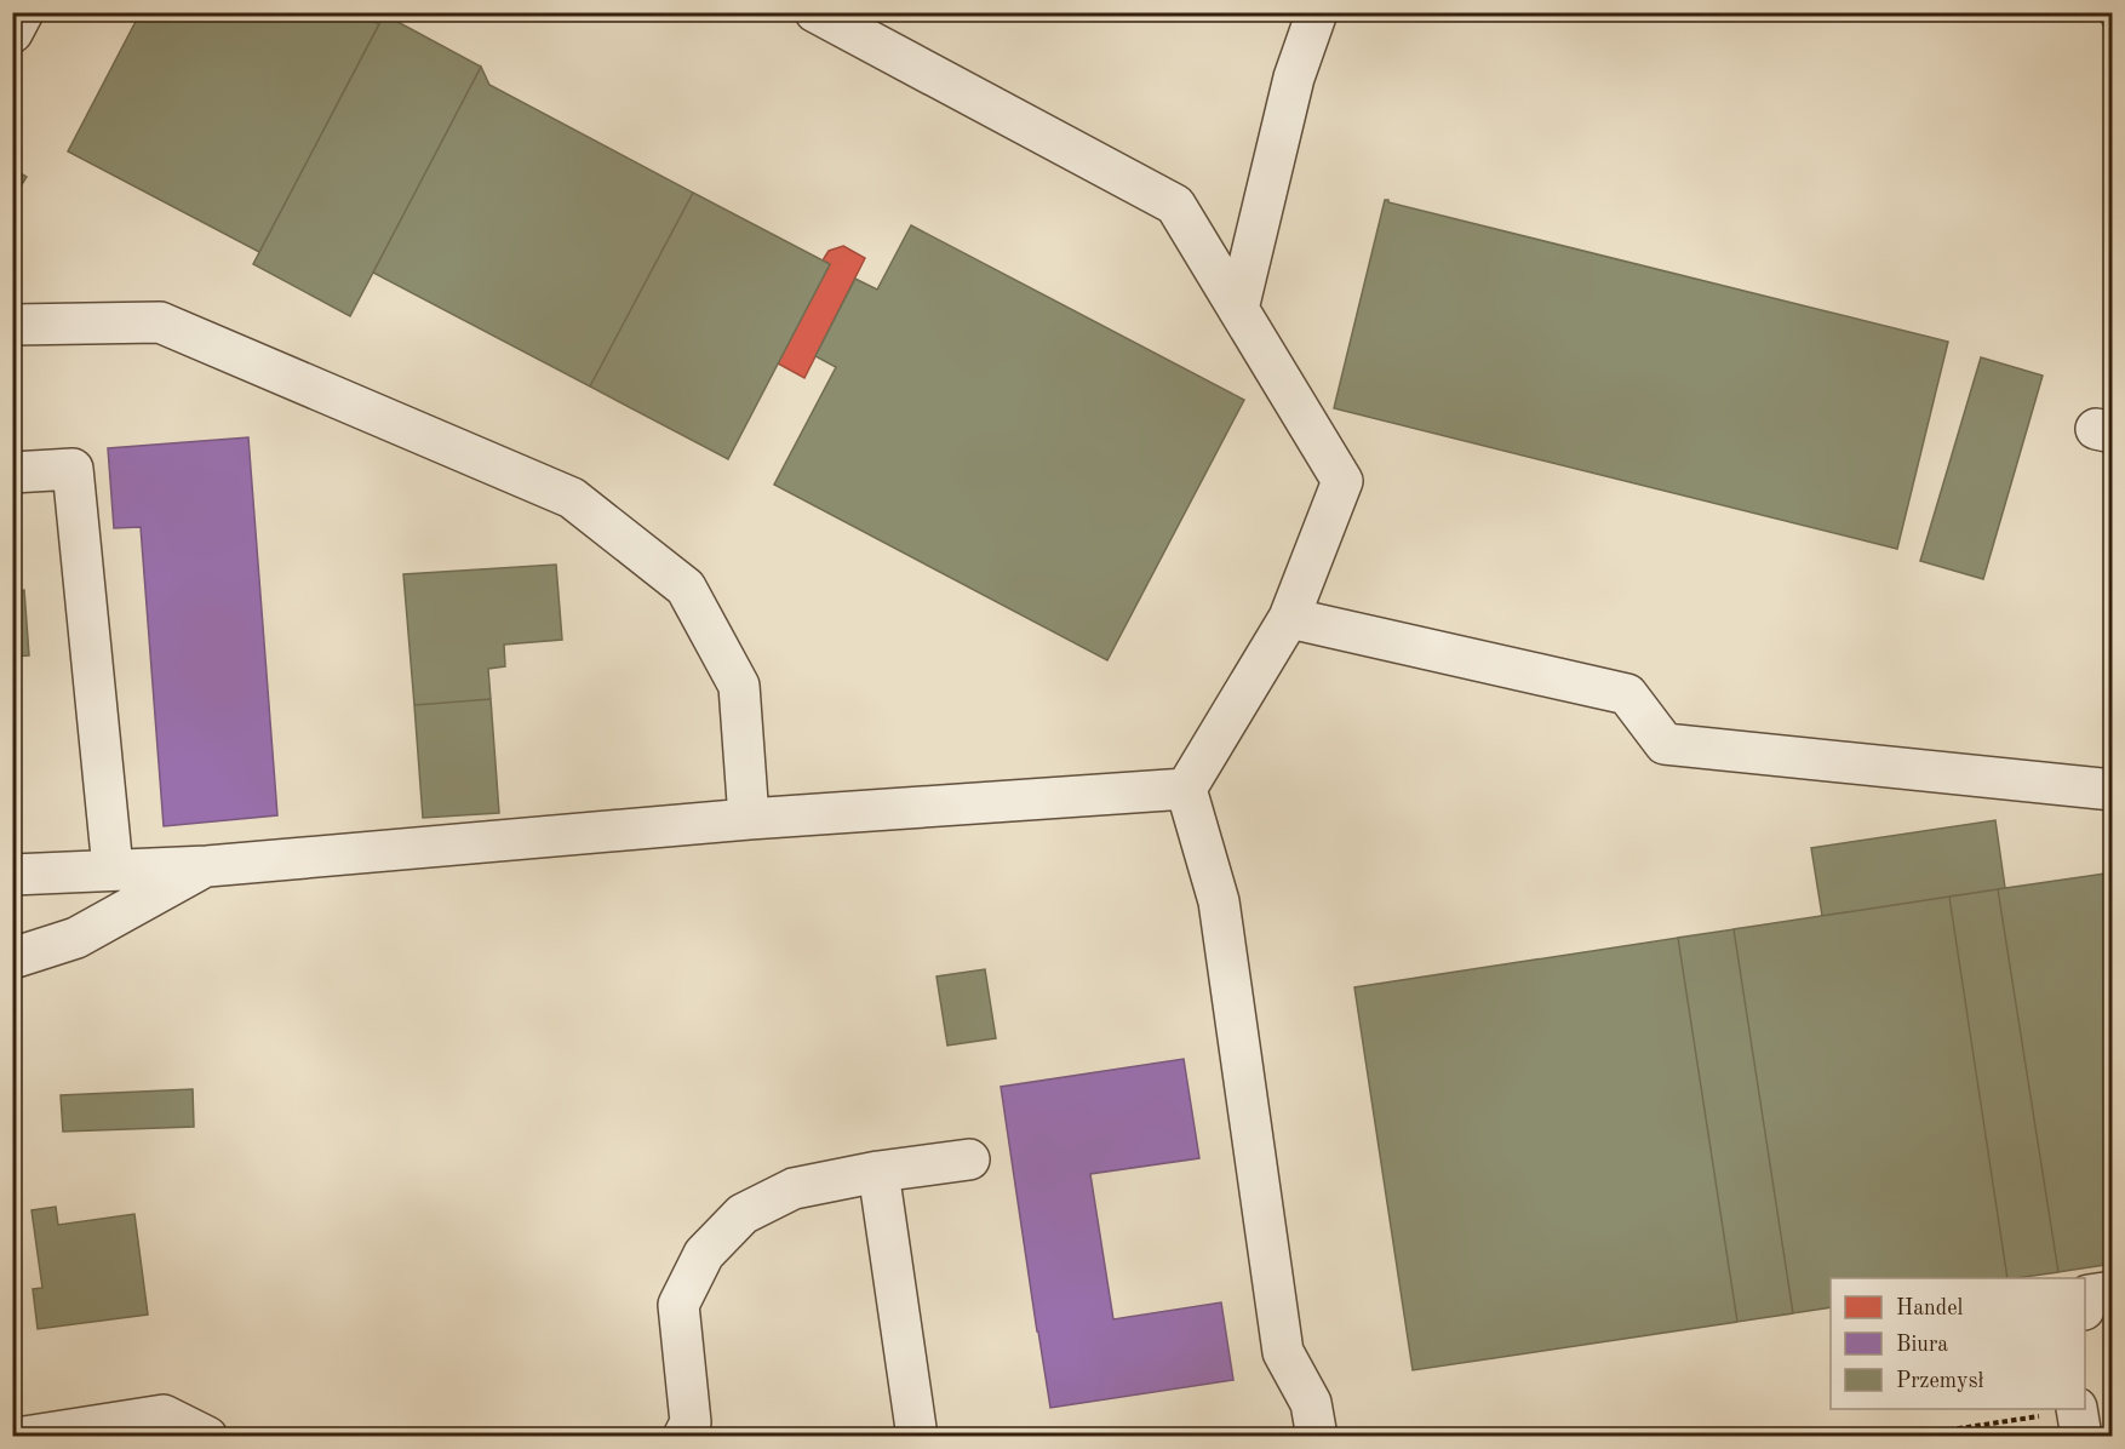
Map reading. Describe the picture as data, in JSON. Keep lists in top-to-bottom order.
{
  "legend": ["Handel", "Biura", "Przemysł"]
}
